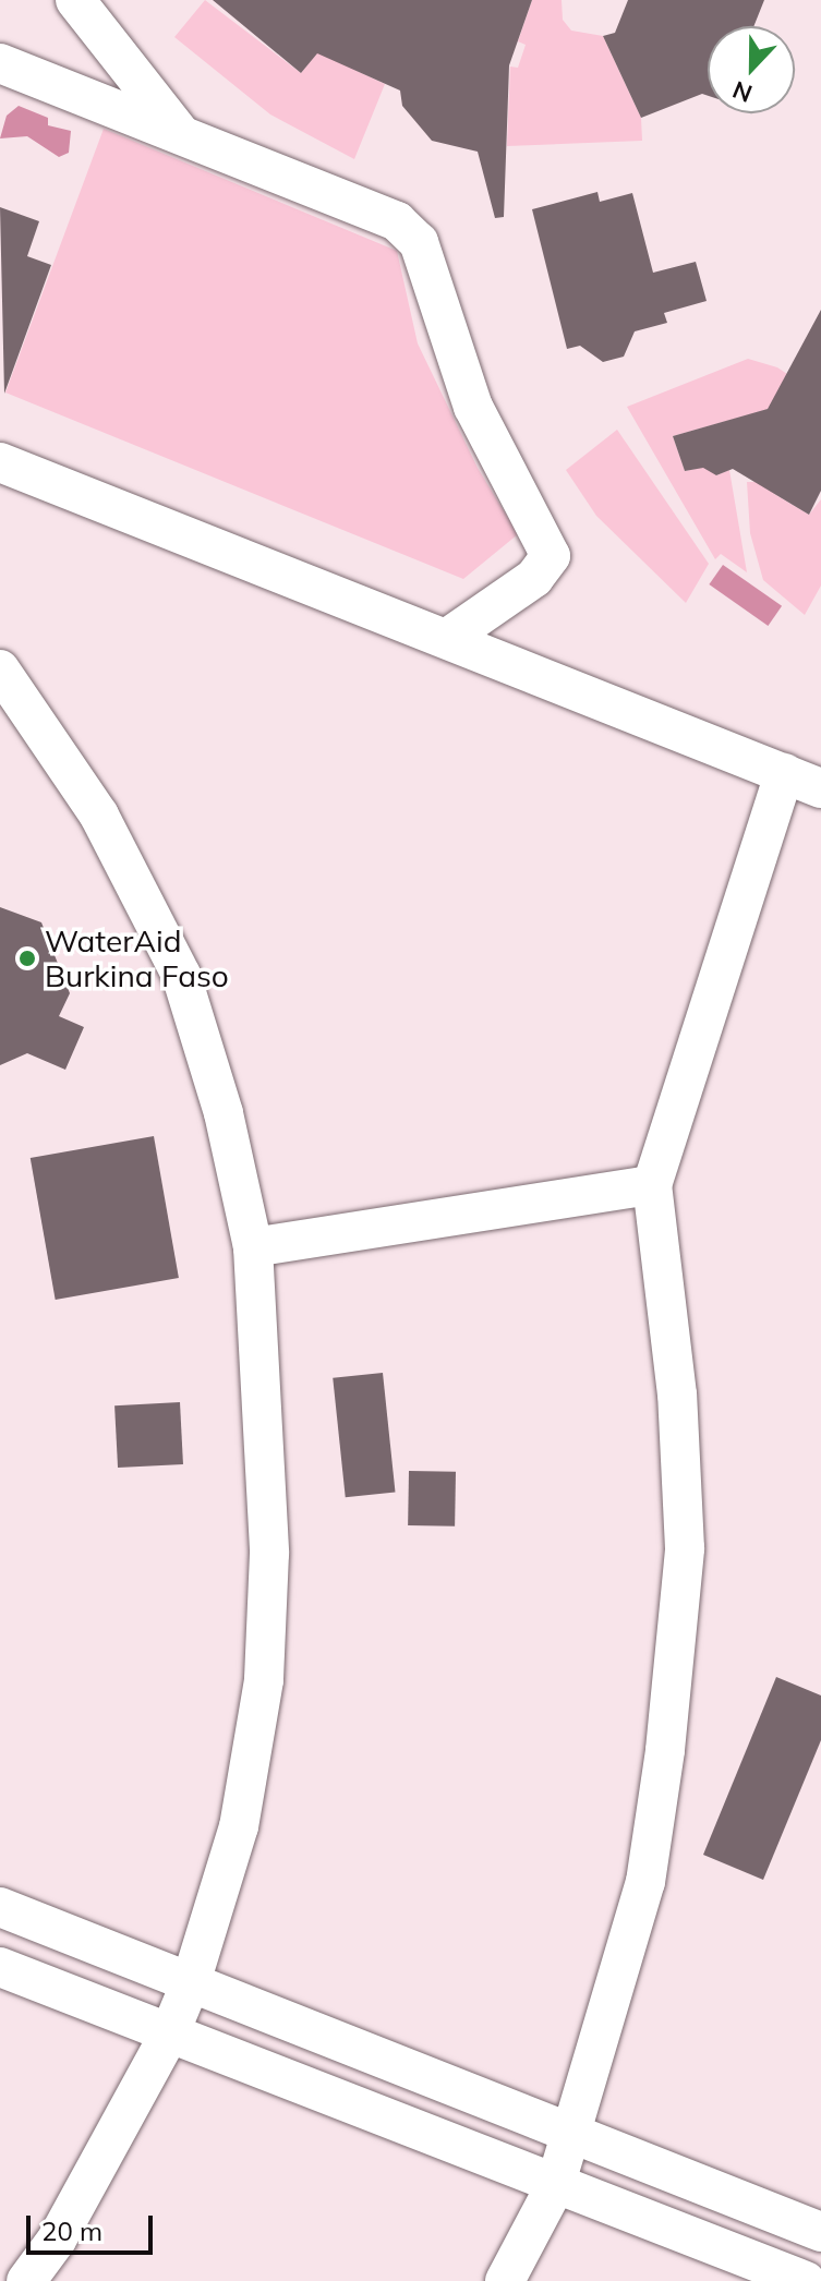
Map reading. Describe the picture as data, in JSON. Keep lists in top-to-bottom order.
{
  "places": ["WaterAid Burkina Faso"],
  "scale_bar": "20 m",
  "north": "bottom"
}
